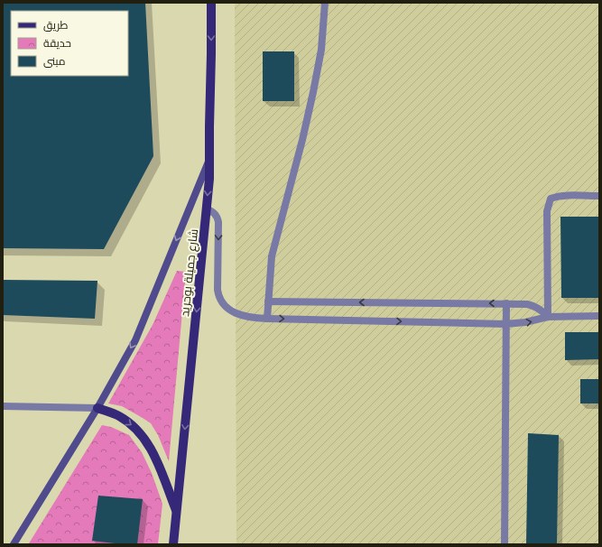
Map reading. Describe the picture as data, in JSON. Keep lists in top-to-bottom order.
{
  "streets": {
    "main road": ["شارع جميلة بوحريد"]
  },
  "legend": ["طريق", "حديقة", "مبنى"]
}
